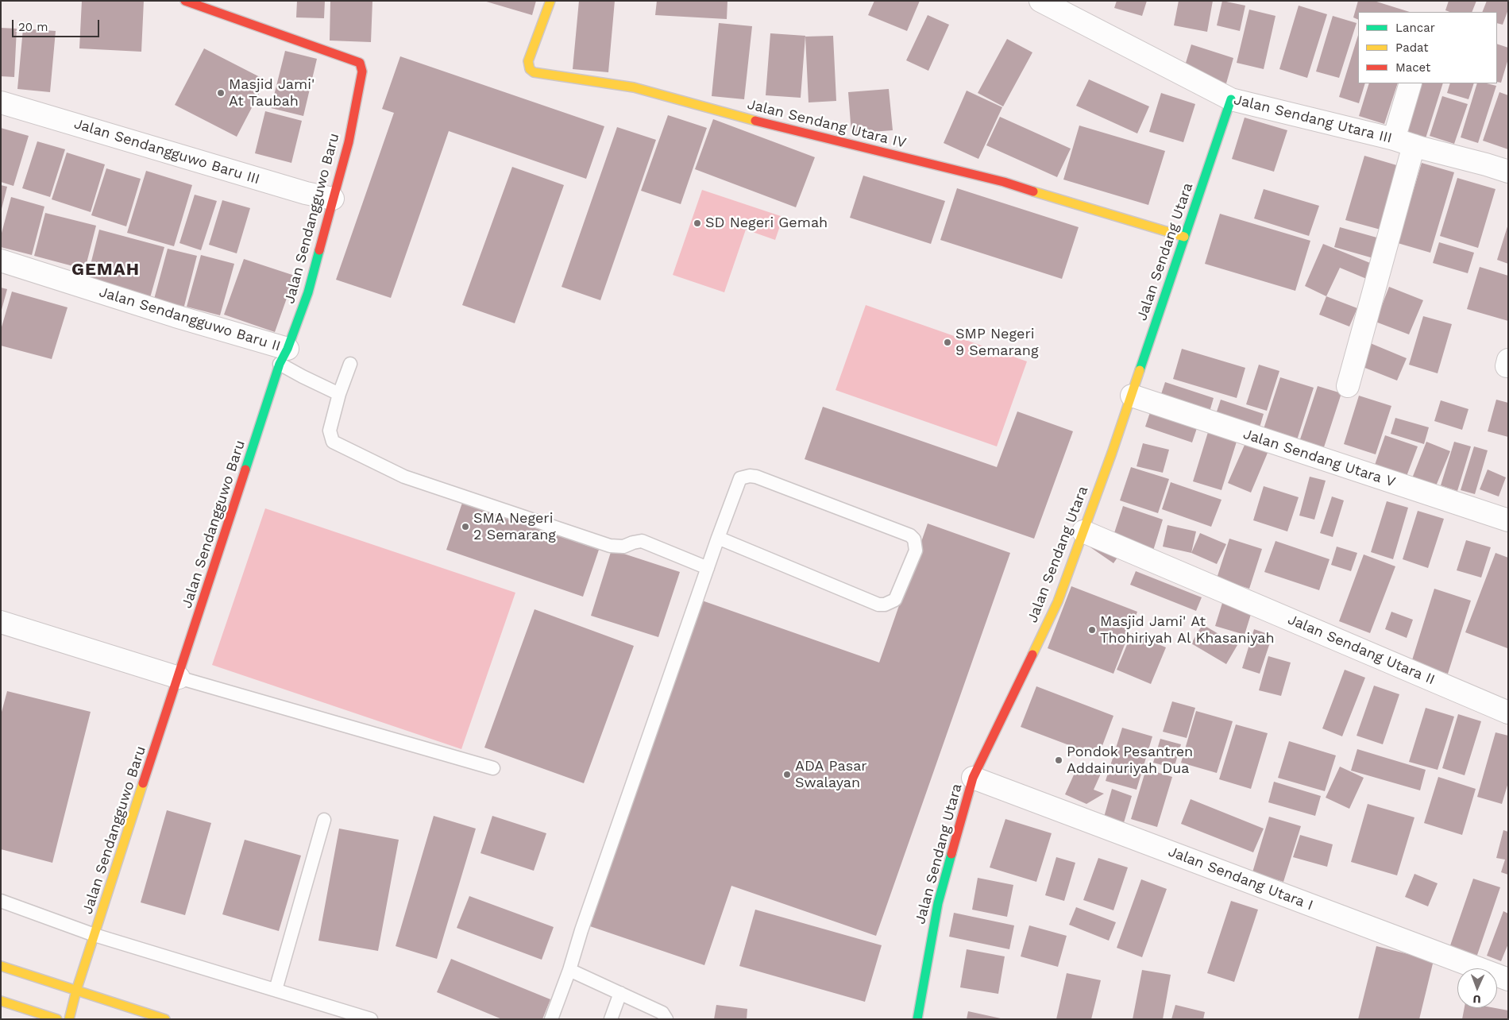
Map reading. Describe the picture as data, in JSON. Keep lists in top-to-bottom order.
{
  "streets": {
    "street": [
      "Jalan Sendang Utara III",
      "Jalan Sendang Utara IV",
      "Jalan Sendangguwo Baru III",
      "Jalan Sendangguwo Baru",
      "Jalan Sendang Utara",
      "Jalan Sendangguwo Baru II",
      "Jalan Sendang Utara V",
      "Jalan Sendang Utara II",
      "Jalan Sendang Utara I"
    ]
  },
  "crossings": [
    ["Jalan Sendang Utara III", "Jalan Sendang Utara"],
    ["Jalan Sendang Utara IV", "Jalan Sendang Utara"],
    ["Jalan Sendangguwo Baru III", "Jalan Sendangguwo Baru"],
    ["Jalan Sendangguwo Baru", "Jalan Sendangguwo Baru II"],
    ["Jalan Sendang Utara", "Jalan Sendang Utara V"],
    ["Jalan Sendang Utara", "Jalan Sendang Utara II"],
    ["Jalan Sendang Utara", "Jalan Sendang Utara I"]
  ],
  "districts": ["GEMAH"],
  "places": [
    "Masjid Jami' At Taubah",
    "SD Negeri Gemah",
    "SMP Negeri 9 Semarang",
    "SMA Negeri 2 Semarang",
    "Masjid Jami' At Thohiriyah Al Khasaniyah",
    "Pondok Pesantren Addainuriyah Dua",
    "ADA Pasar Swalayan"
  ],
  "legend": ["Lancar", "Padat", "Macet"],
  "scale_bar": "20 m",
  "north": "bottom"
}
